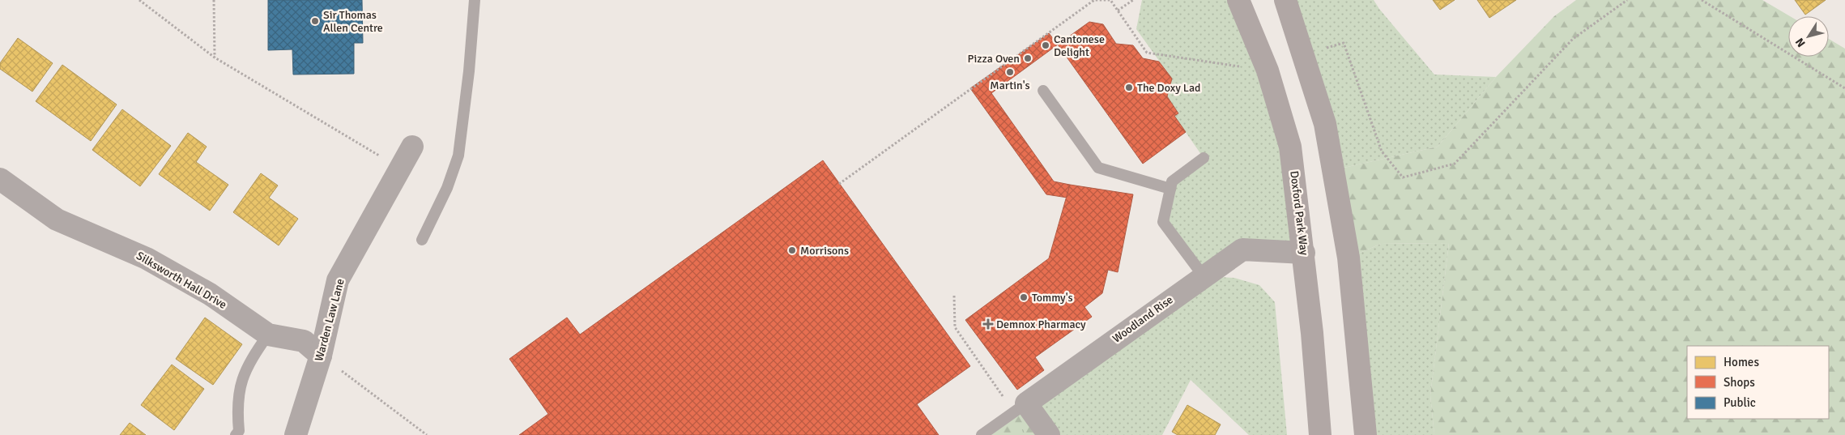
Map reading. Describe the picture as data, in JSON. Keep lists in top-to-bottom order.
{
  "streets": {
    "main road": ["Doxford Park Way"],
    "street": ["Silksworth Hall Drive", "Woodland Rise", "Warden Law Lane"]
  },
  "crossings": [
    ["Doxford Park Way", "Woodland Rise"],
    ["Silksworth Hall Drive", "Warden Law Lane"]
  ],
  "places": {
    "other": [
      "Sir Thomas Allen Centre",
      "Cantonese Delight",
      "Pizza Oven",
      "Martin's",
      "The Doxy Lad",
      "Morrisons",
      "Tommy's"
    ],
    "health": ["Demnox Pharmacy"]
  },
  "legend": ["Homes", "Shops", "Public"],
  "north": "bottom left"
}
